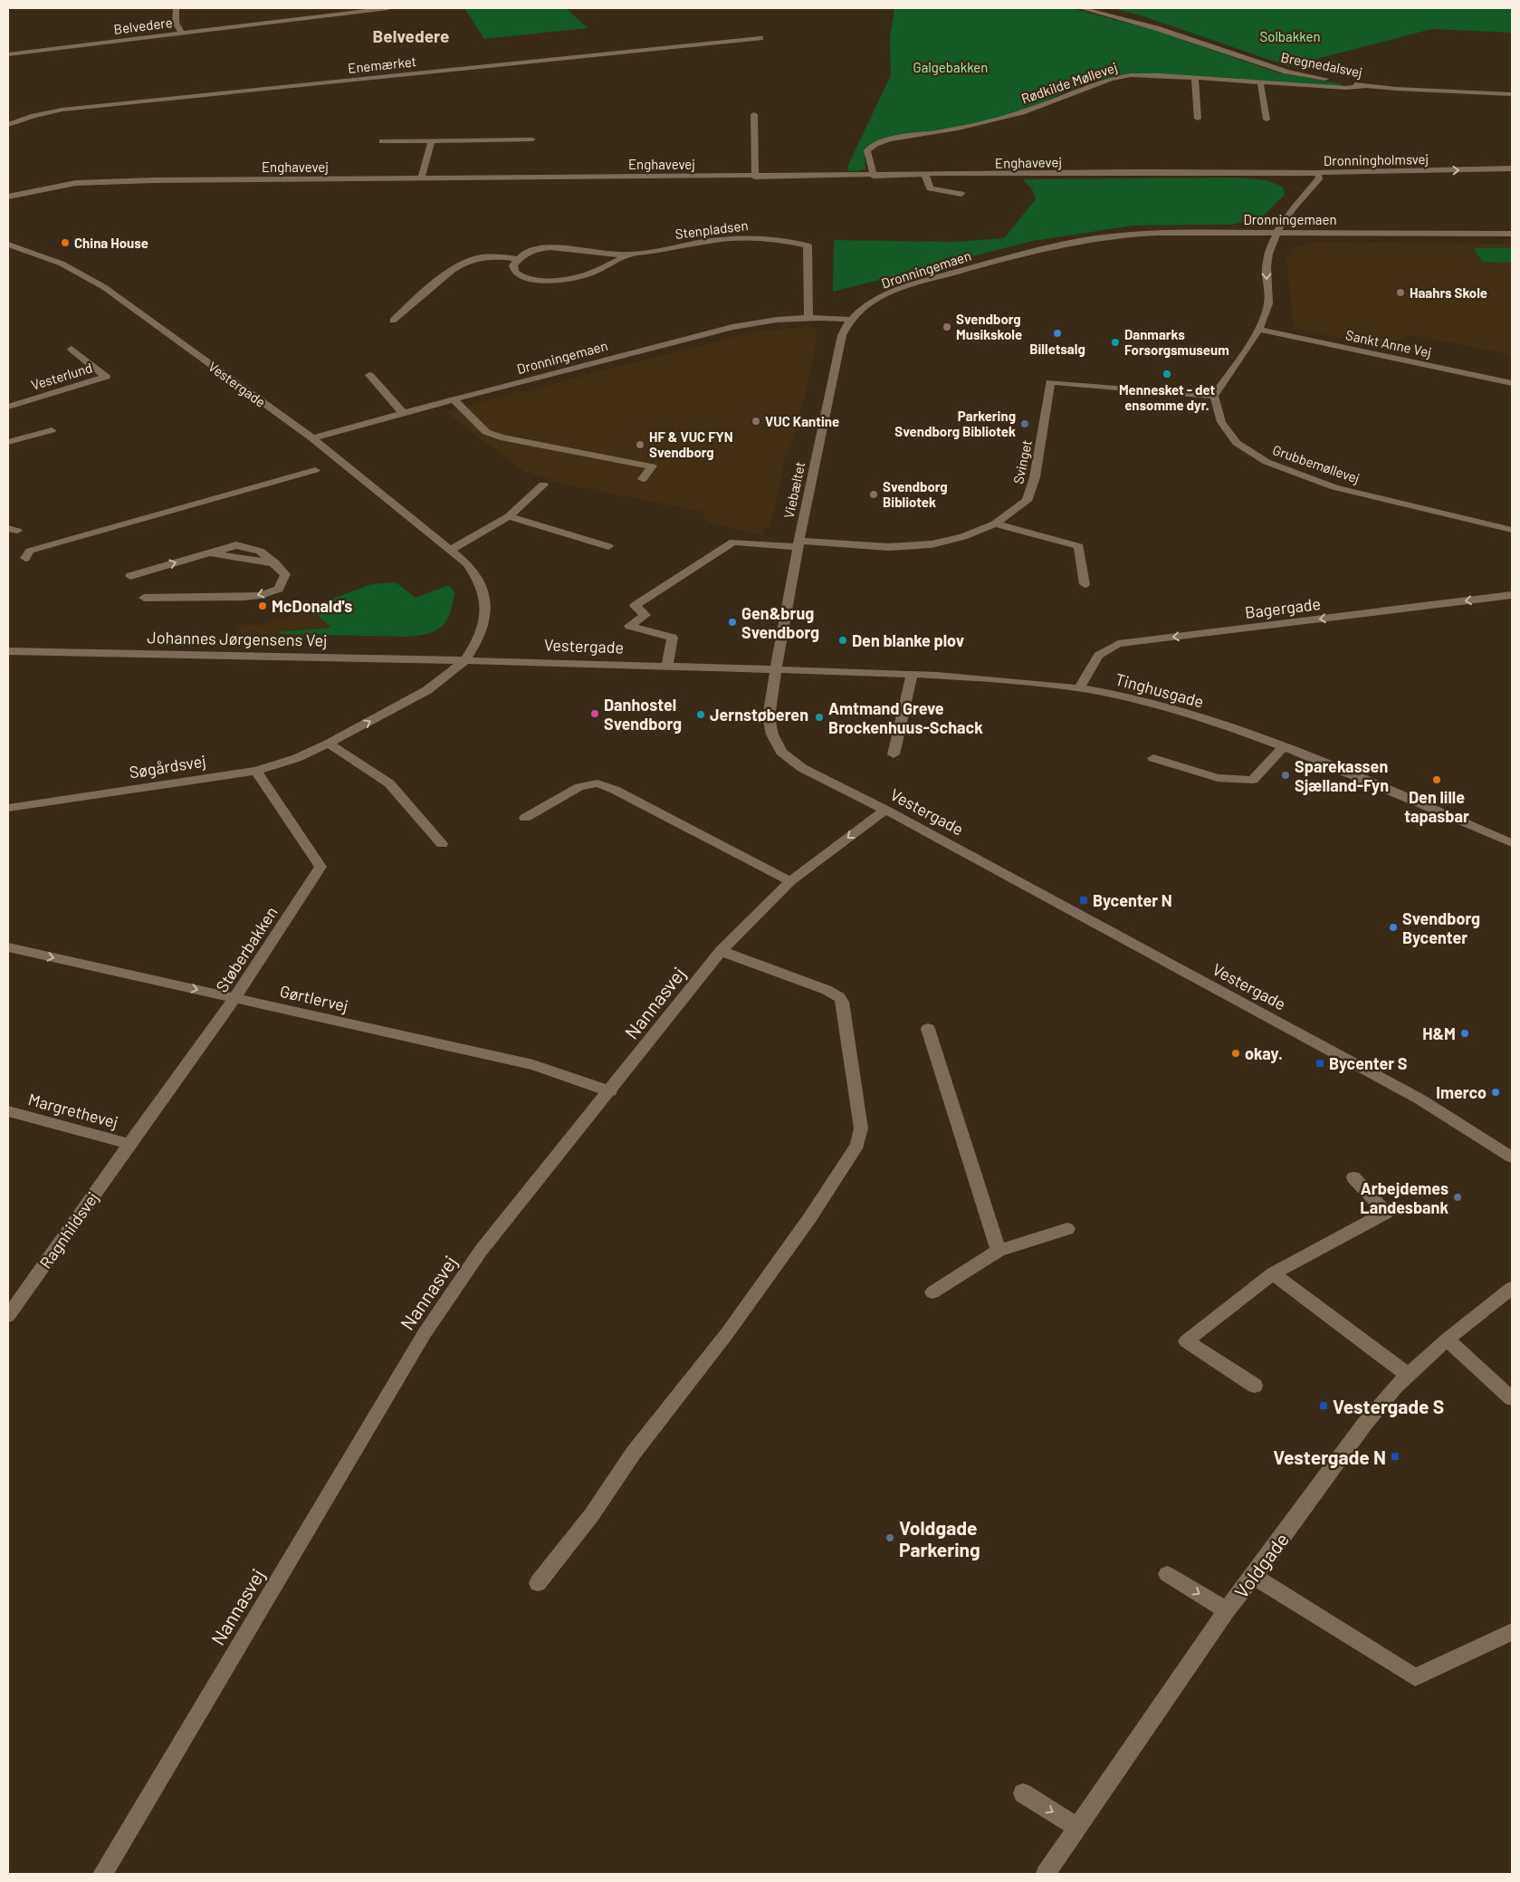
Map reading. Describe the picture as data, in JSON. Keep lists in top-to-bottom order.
{
  "streets": {
    "street": [
      "Belvedere",
      "Enemærket",
      "Bregnedalsvej",
      "Rødkilde Møllevej",
      "Dronningholmsvej",
      "Enghavevej",
      "Dronningemaen",
      "Stenpladsen",
      "Sankt Anne Vej",
      "Vesterlund",
      "Vestergade",
      "Svinget",
      "Grubbemøllevej",
      "Viebæltet",
      "Bagergade",
      "Johannes Jørgensens Vej",
      "Tinghusgade",
      "Søgårdsvej",
      "Støberbakken",
      "Gørtlervej",
      "Nannasvej",
      "Margrethevej",
      "Ragnhildsvej",
      "Voldgade"
    ]
  },
  "crossings": [
    ["Bregnedalsvej", "Rødkilde Møllevej"],
    ["Rødkilde Møllevej", "Enghavevej"],
    ["Dronningholmsvej", "Enghavevej"],
    ["Dronningholmsvej", "Dronningemaen"],
    ["Dronningemaen", "Stenpladsen"],
    ["Dronningemaen", "Vestergade"],
    ["Dronningemaen", "Viebæltet"],
    ["Vestergade", "Svinget"],
    ["Vestergade", "Viebæltet"],
    ["Vestergade", "Johannes Jørgensens Vej"],
    ["Vestergade", "Tinghusgade"],
    ["Vestergade", "Søgårdsvej"],
    ["Vestergade", "Nannasvej"],
    ["Svinget", "Grubbemøllevej"],
    ["Svinget", "Viebæltet"],
    ["Viebæltet", "Tinghusgade"],
    ["Bagergade", "Tinghusgade"],
    ["Johannes Jørgensens Vej", "Søgårdsvej"],
    ["Søgårdsvej", "Støberbakken"],
    ["Støberbakken", "Gørtlervej"],
    ["Støberbakken", "Margrethevej"],
    ["Støberbakken", "Ragnhildsvej"],
    ["Gørtlervej", "Nannasvej"],
    ["Margrethevej", "Ragnhildsvej"]
  ],
  "one_way": ["Dronningholmsvej", "Bagergade", "Gørtlervej"],
  "districts": ["Belvedere"],
  "parks": ["Solbakken", "Galgebakken"],
  "places": {
    "other": [
      "China House",
      "Haahrs Skole",
      "Svendborg Musikskole",
      "Billetsalg",
      "Danmarks Forsorgsmuseum",
      "Mennesket - det ensomme dyr.",
      "VUC Kantine",
      "Parkering Svendborg Bibliotek",
      "HF & VUC FYN Svendborg",
      "Svendborg Bibliotek",
      "McDonald's",
      "Gen&brug Svendborg",
      "Den blanke plov",
      "Danhostel Svendborg",
      "Jernstøberen",
      "Amtmand Greve Brockenhuus-Schack",
      "Sparekassen Sjælland-Fyn",
      "Den lille tapasbar",
      "Svendborg Bycenter",
      "H&M",
      "okay.",
      "Imerco",
      "Arbejdemes Landesbank",
      "Voldgade Parkering"
    ],
    "transit": [
      "Bycenter N",
      "Bycenter S",
      "Vestergade S",
      "Vestergade N"
    ]
  }
}
